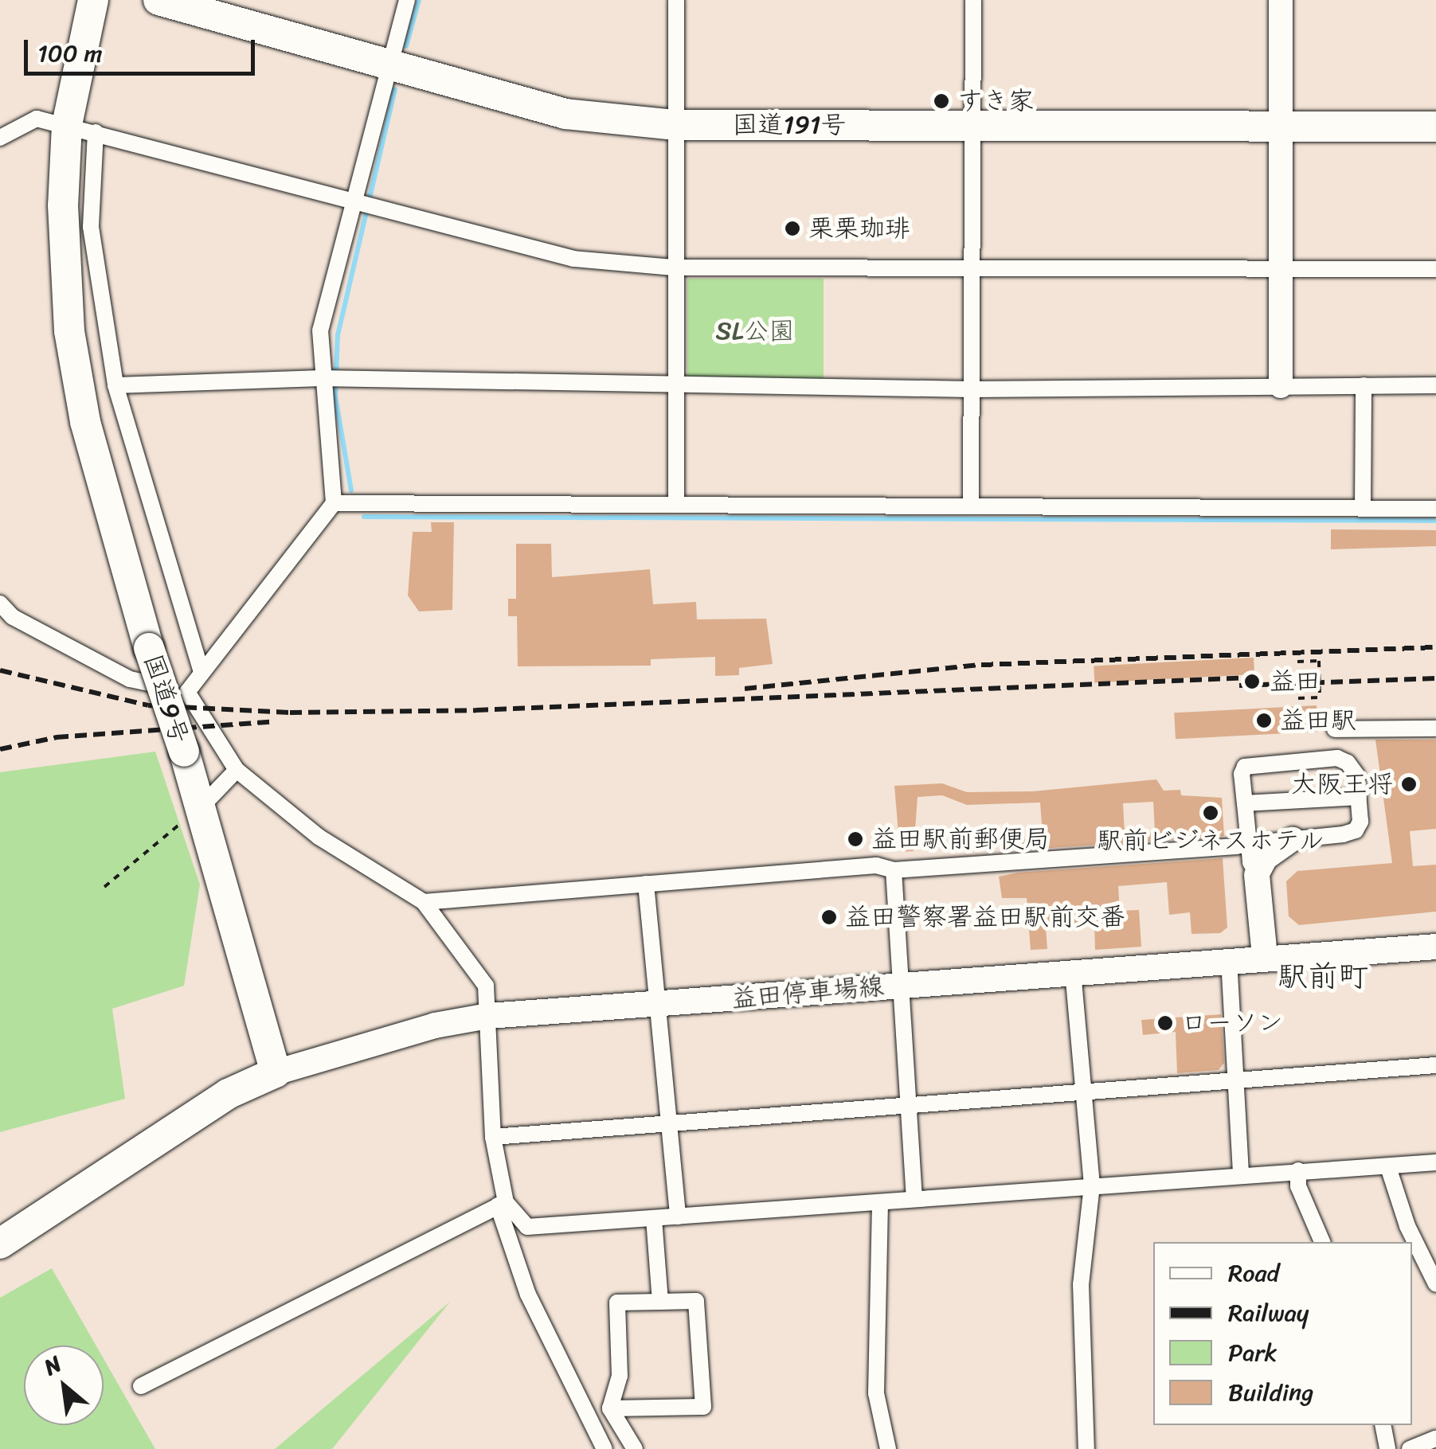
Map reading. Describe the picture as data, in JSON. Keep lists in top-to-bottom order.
{
  "streets": {
    "highway": ["国道191号", "国道9号"],
    "main road": ["益田停車場線"]
  },
  "crossings": [
    ["国道9号", "益田停車場線"]
  ],
  "districts": ["駅前町"],
  "parks": ["SL公園"],
  "places": [
    "すき家",
    "栗栗珈琲",
    "益田",
    "益田駅",
    "大阪王将",
    "駅前ビジネスホテル",
    "益田駅前郵便局",
    "益田警察署益田駅前交番",
    "ローソン"
  ],
  "legend": [
    "Road",
    "Railway",
    "Park",
    "Building"
  ],
  "scale_bar": "100 m",
  "north": "top left"
}
